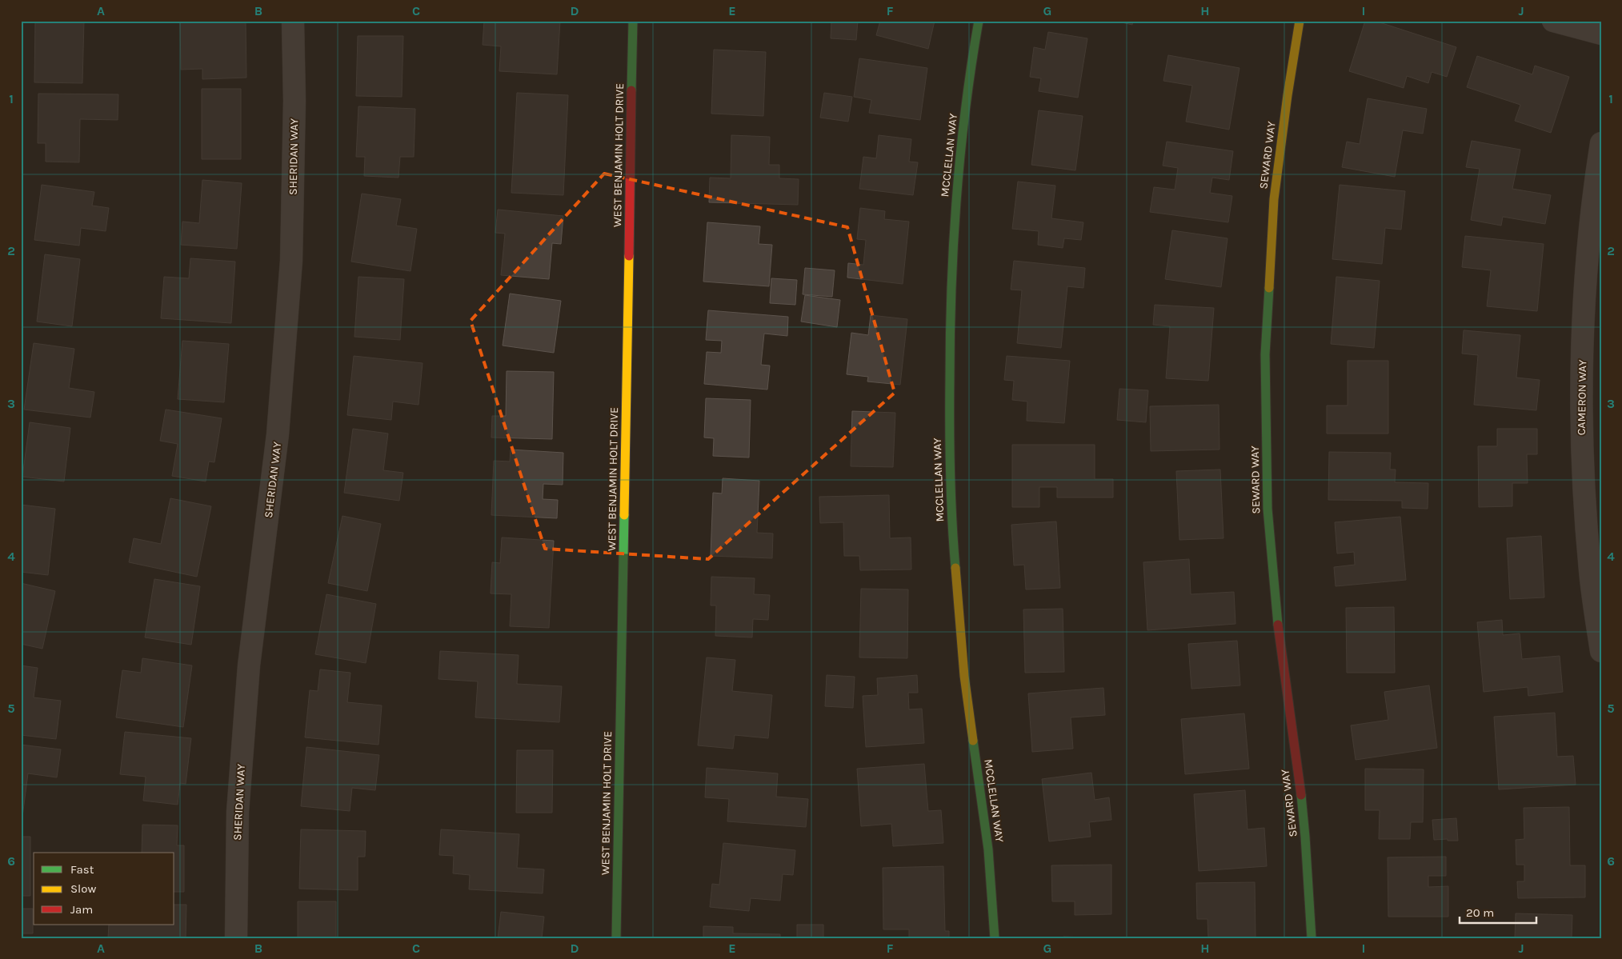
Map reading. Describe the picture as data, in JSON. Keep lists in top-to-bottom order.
{
  "streets": {
    "street": [
      "WEST BENJAMIN HOLT DRIVE",
      "MCCLELLAN WAY",
      "SEWARD WAY",
      "SHERIDAN WAY",
      "CAMERON WAY"
    ]
  },
  "legend": ["Fast", "Slow", "Jam"],
  "scale_bar": "20 m",
  "grid": {
    "columns": [
      "A",
      "B",
      "C",
      "D",
      "E",
      "F",
      "G",
      "H",
      "I",
      "J"
    ],
    "rows": [
      "1",
      "2",
      "3",
      "4",
      "5",
      "6"
    ]
  }
}
